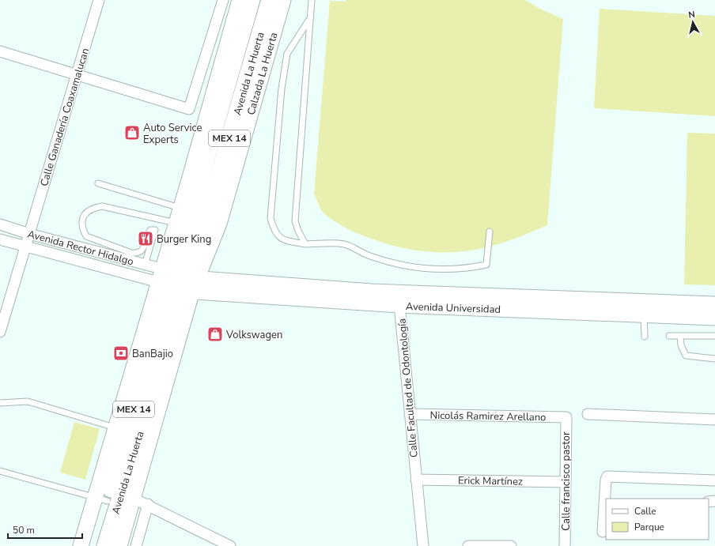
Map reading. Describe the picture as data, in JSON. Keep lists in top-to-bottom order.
{
  "streets": {
    "main road": ["Avenida La Huerta", "MEX 14"],
    "street": [
      "Calzada La Huerta",
      "Calle Ganadería Coaxamalucan",
      "Avenida Rector Hidalgo",
      "Avenida Universidad",
      "Calle Facultad de Odontología",
      "Nicolás Ramirez Arellano",
      "Erick Martínez",
      "Calle francisco pastor"
    ]
  },
  "crossings": [
    ["Avenida La Huerta", "Calzada La Huerta"],
    ["Avenida La Huerta", "Avenida Rector Hidalgo"],
    ["Avenida La Huerta", "Avenida Universidad"],
    ["Calzada La Huerta", "Avenida Rector Hidalgo"],
    ["Calzada La Huerta", "Avenida Universidad"],
    ["Calle Ganadería Coaxamalucan", "Avenida Rector Hidalgo"],
    ["Avenida Rector Hidalgo", "Avenida Universidad"],
    ["Avenida Universidad", "Calle Facultad de Odontología"],
    ["Calle Facultad de Odontología", "Nicolás Ramirez Arellano"],
    ["Calle Facultad de Odontología", "Erick Martínez"],
    ["Nicolás Ramirez Arellano", "Calle francisco pastor"],
    ["Erick Martínez", "Calle francisco pastor"]
  ],
  "places": {
    "shop": ["Auto Service Experts", "Volkswagen"],
    "restaurant": ["Burger King"],
    "bank": ["BanBajio"]
  },
  "legend": ["Calle", "Parque"],
  "scale_bar": "50 m",
  "north": "top"
}
